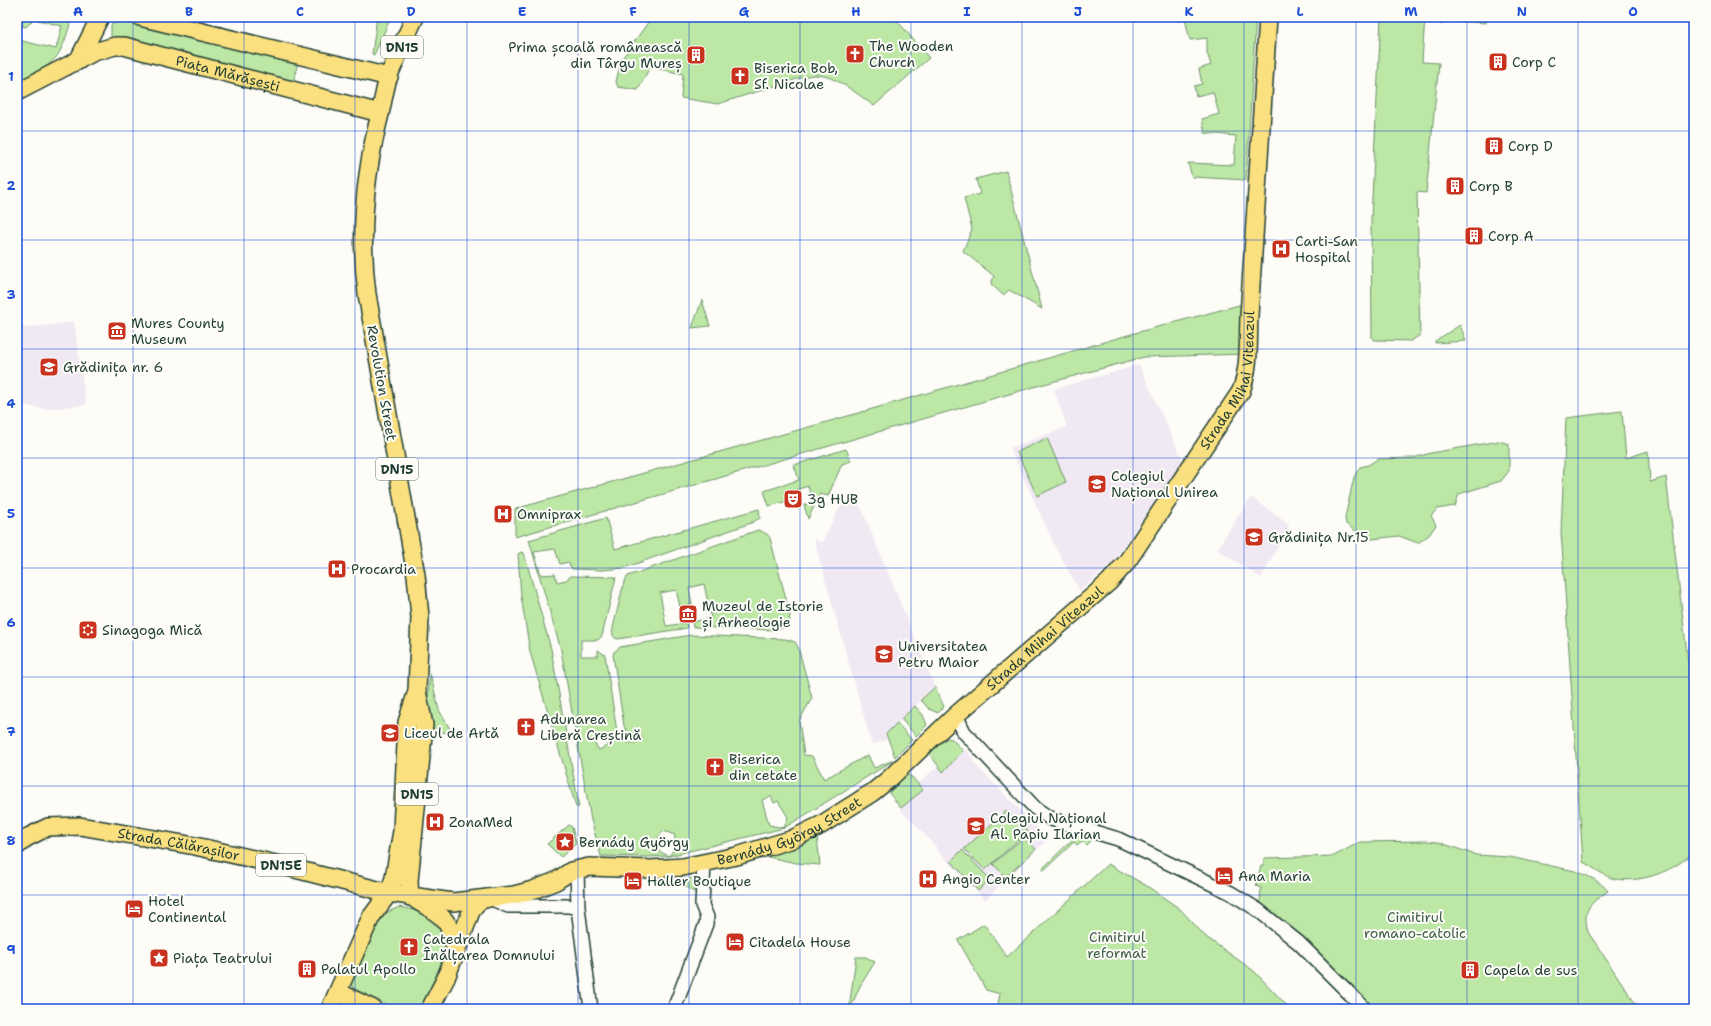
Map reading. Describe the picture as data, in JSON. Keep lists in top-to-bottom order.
{
  "streets": {
    "main road": [
      "DN15",
      "Piața Mărășești",
      "Strada Mihai Viteazul",
      "Bernády György Street",
      "Strada Călărașilor",
      "DN15E"
    ]
  },
  "crossings": [
    ["DN15", "Piața Mărășești"],
    ["DN15", "Strada Călărașilor"],
    ["Strada Mihai Viteazul", "Bernády György Street"]
  ],
  "parks": ["Cimitirul romano-catolic", "Cimitirul reformat"],
  "places": {
    "church": [
      "The Wooden Church",
      "Biserica Bob, Sf. Nicolae",
      "Adunarea Liberă Creștină",
      "Biserica din cetate",
      "Catedrala Înălțarea Domnului"
    ],
    "building": [
      "Prima școală românească din Târgu Mureș",
      "Corp C",
      "Corp D",
      "Corp B",
      "Corp A",
      "Palatul Apollo",
      "Capela de sus"
    ],
    "hospital": [
      "Carti-San Hospital",
      "Omniprax",
      "Procardia",
      "ZonaMed",
      "Angio Center"
    ],
    "museum": ["Mures County Museum", "Muzeul de Istorie și Arheologie"],
    "school or university": [
      "Grădinița nr. 6",
      "Colegiul Național Unirea",
      "Grădinița Nr.15",
      "Universitatea Petru Maior",
      "Liceul de Artă",
      "Colegiul Național Al. Papiu Ilarian"
    ],
    "theatre": ["3g HUB"],
    "synagogue": ["Sinagoga Mică"],
    "place": ["Bernády György", "Piața Teatrului"],
    "hotel": [
      "Ana Maria",
      "Haller Boutique",
      "Hotel Continental",
      "Citadela House"
    ]
  },
  "grid": {
    "columns": [
      "A",
      "B",
      "C",
      "D",
      "E",
      "F",
      "G",
      "H",
      "I",
      "J",
      "K",
      "L",
      "M",
      "N",
      "O"
    ],
    "rows": [
      "1",
      "2",
      "3",
      "4",
      "5",
      "6",
      "7",
      "8",
      "9"
    ]
  }
}
